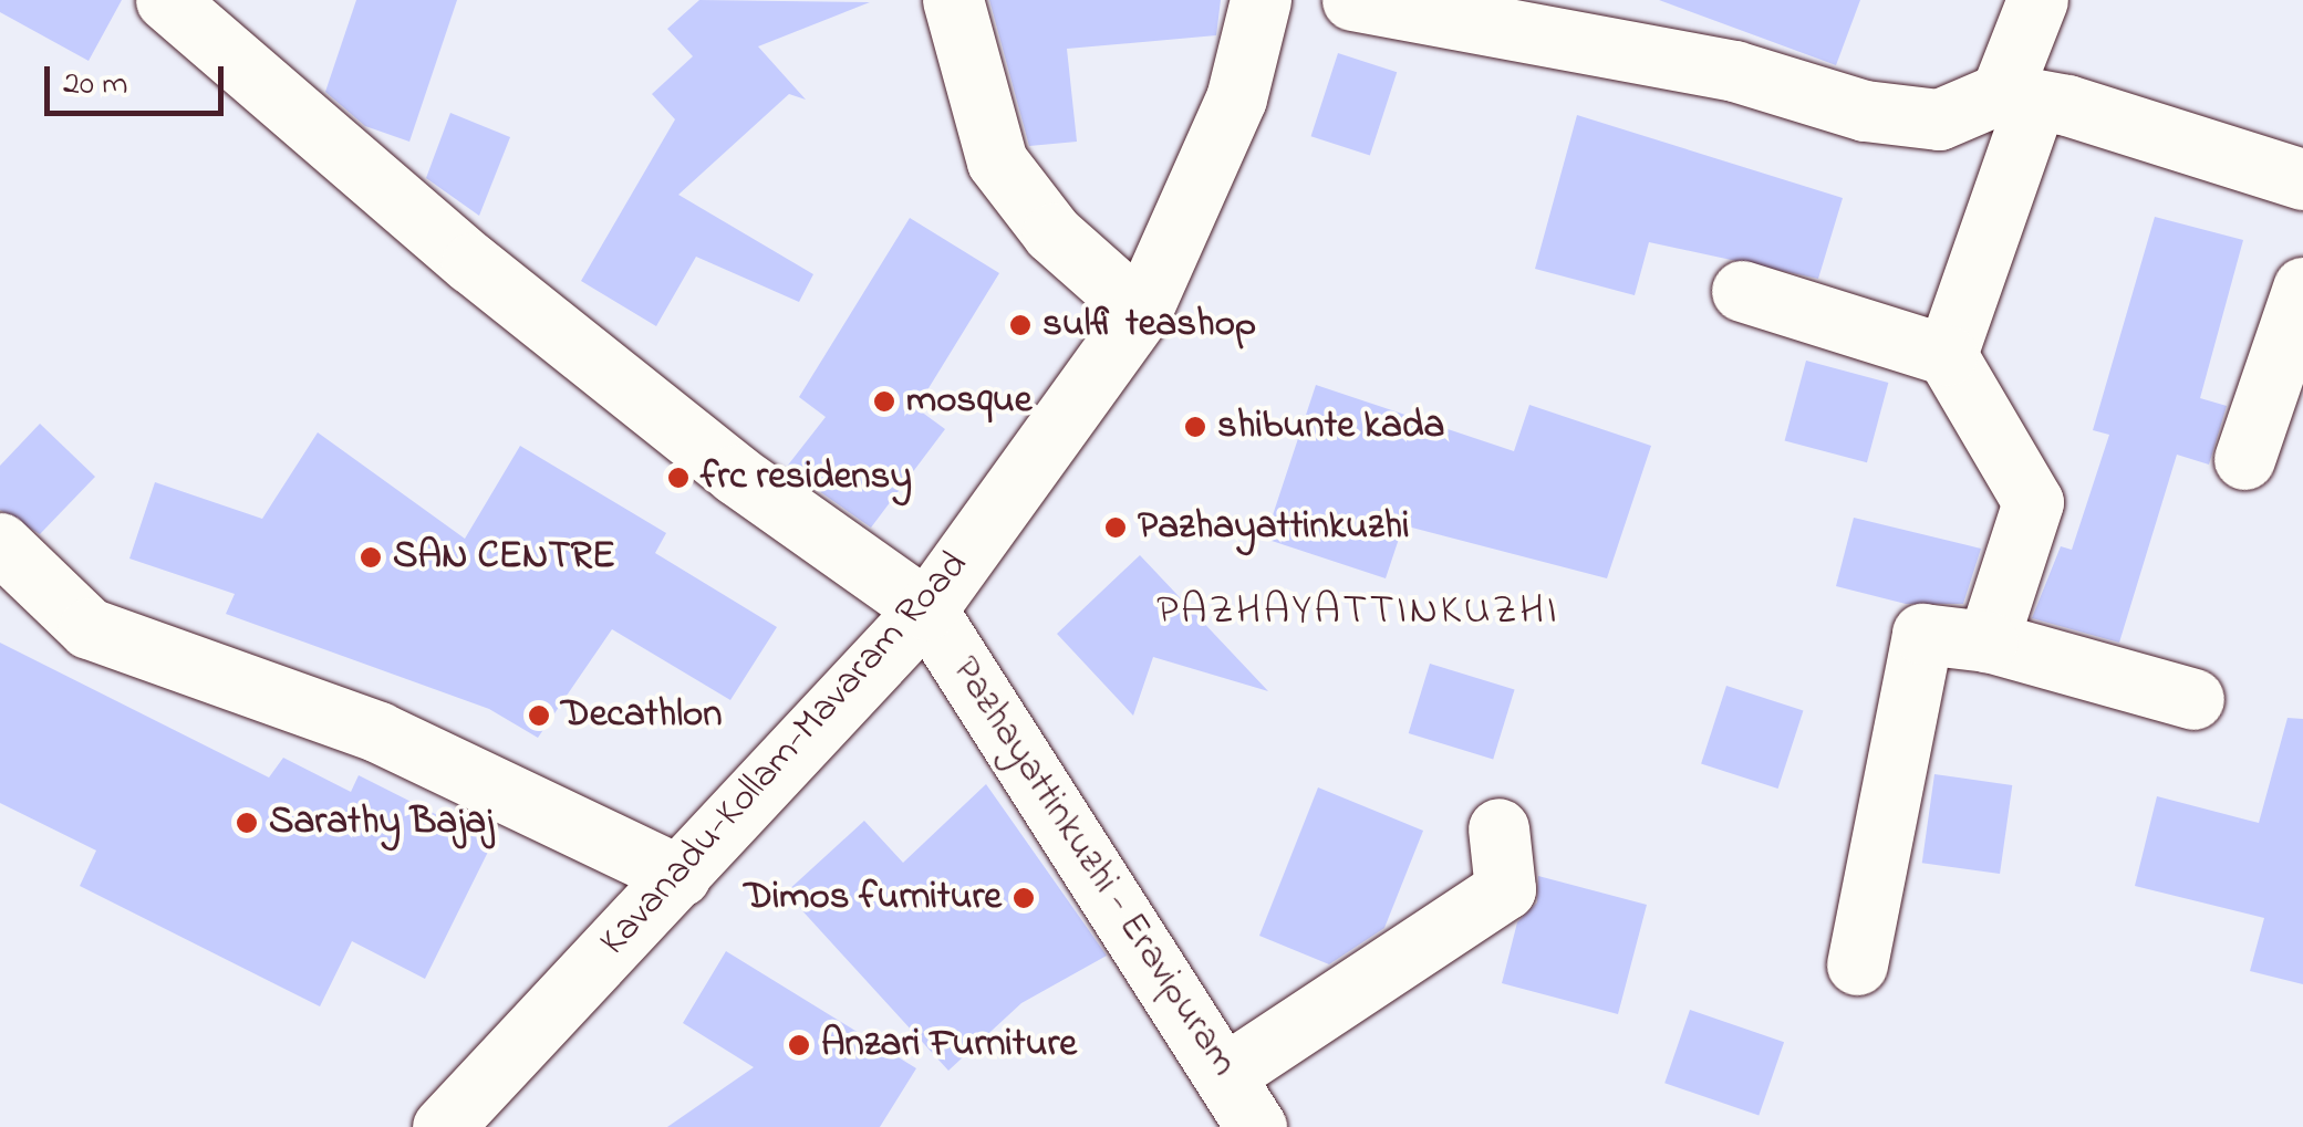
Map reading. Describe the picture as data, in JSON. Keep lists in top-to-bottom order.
{
  "streets": {
    "street": ["Kavanadu-Kollam-Mavaram Road", "Pazhayattinkuzhi - Eravipuram"]
  },
  "crossings": [
    ["Kavanadu-Kollam-Mavaram Road", "Pazhayattinkuzhi - Eravipuram"]
  ],
  "districts": ["PAZHAYATTINKUZHI"],
  "places": [
    "sulfi teashop",
    "mosque",
    "shibunte kada",
    "frc residensy",
    "Pazhayattinkuzhi",
    "SAN CENTRE",
    "Decathlon",
    "Sarathy Bajaj",
    "Dimos furniture",
    "Anzari Furniture"
  ],
  "scale_bar": "20 m"
}
